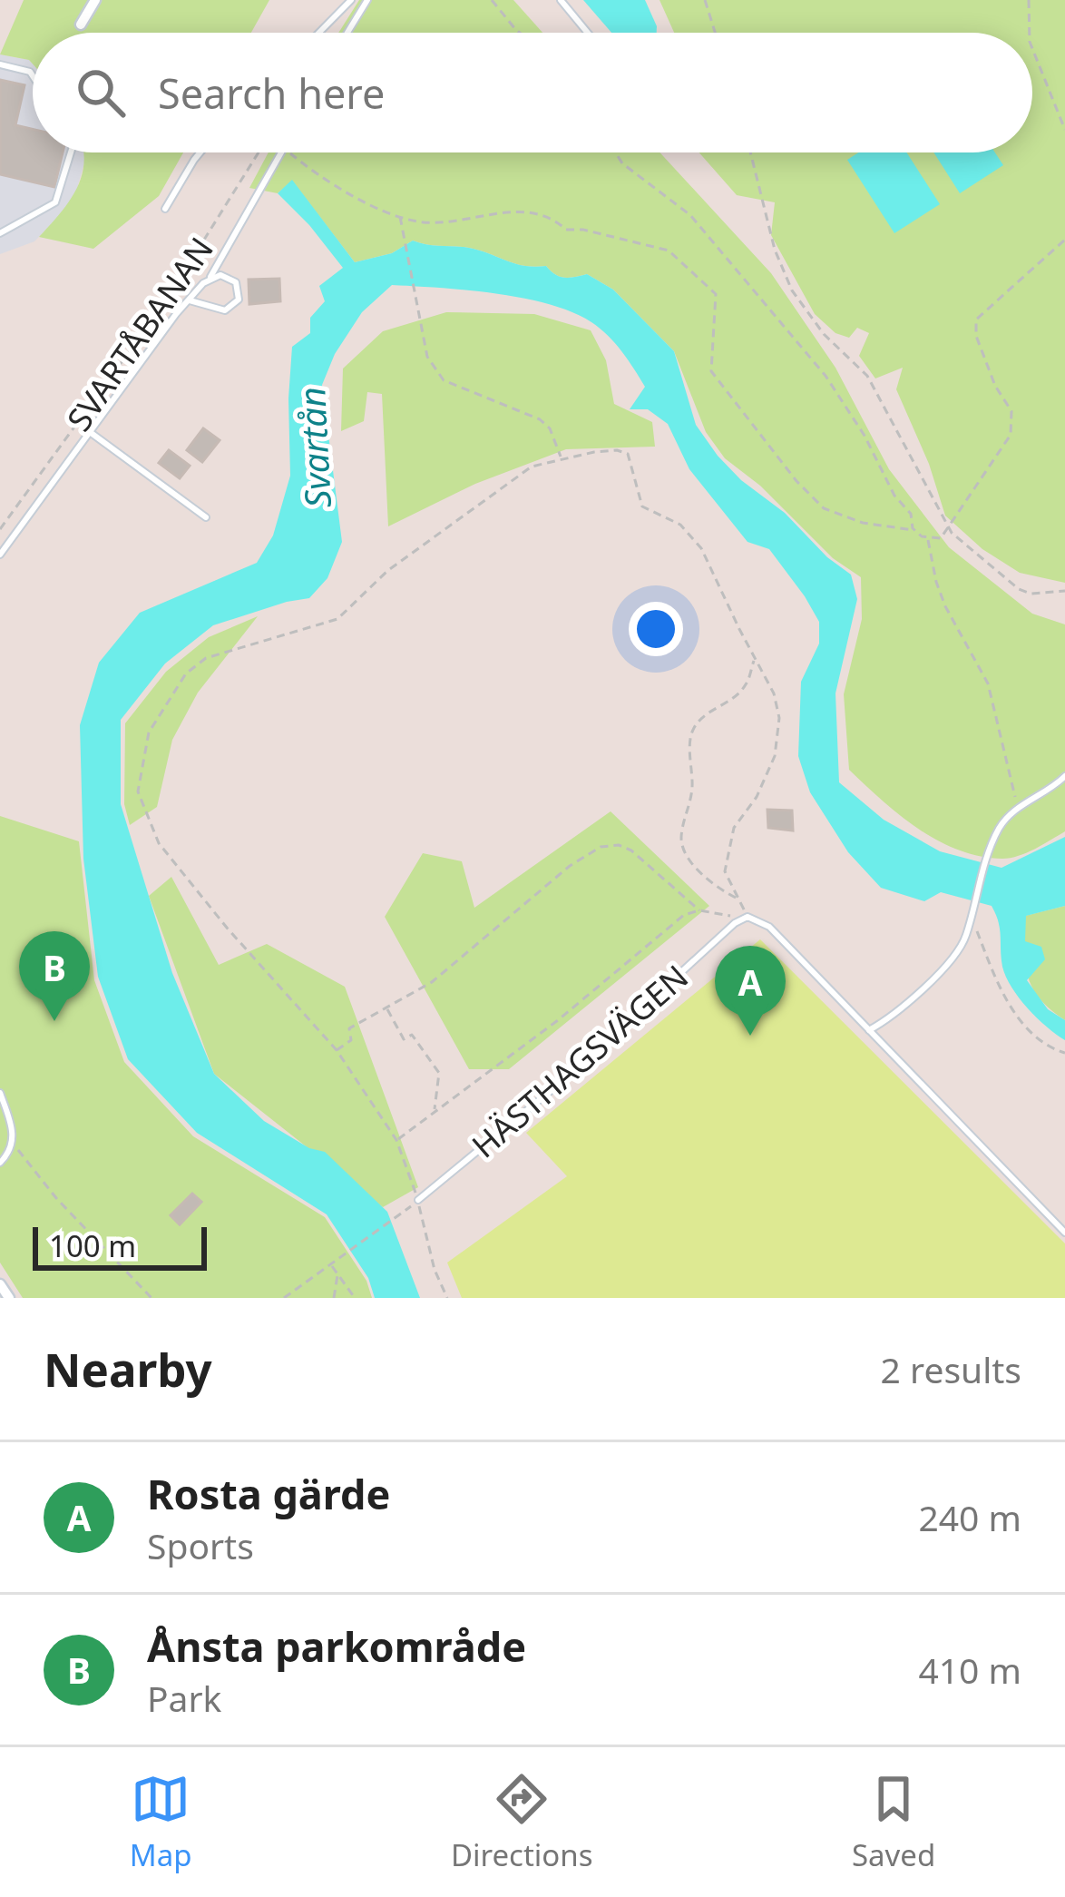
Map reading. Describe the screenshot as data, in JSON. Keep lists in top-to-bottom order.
{
  "streets": {
    "lane": ["HÄSTHAGSVÄGEN"],
    "path": ["SVARTÅBANAN"]
  },
  "water": ["Svartån"],
  "scale_bar": "100 m",
  "page": {
    "search": "Search here",
    "pins": ["B", "A"],
    "scale": "100 m",
    "heading": ["Nearby", "2 results"],
    "list": [
      {
        "mark": "A",
        "name": "Rosta gärde",
        "note": "Sports",
        "value": "240 m"
      },
      {
        "mark": "B",
        "name": "Ånsta parkområde",
        "note": "Park",
        "value": "410 m"
      }
    ],
    "nav": ["Map", "Directions", "Saved"]
  }
}
